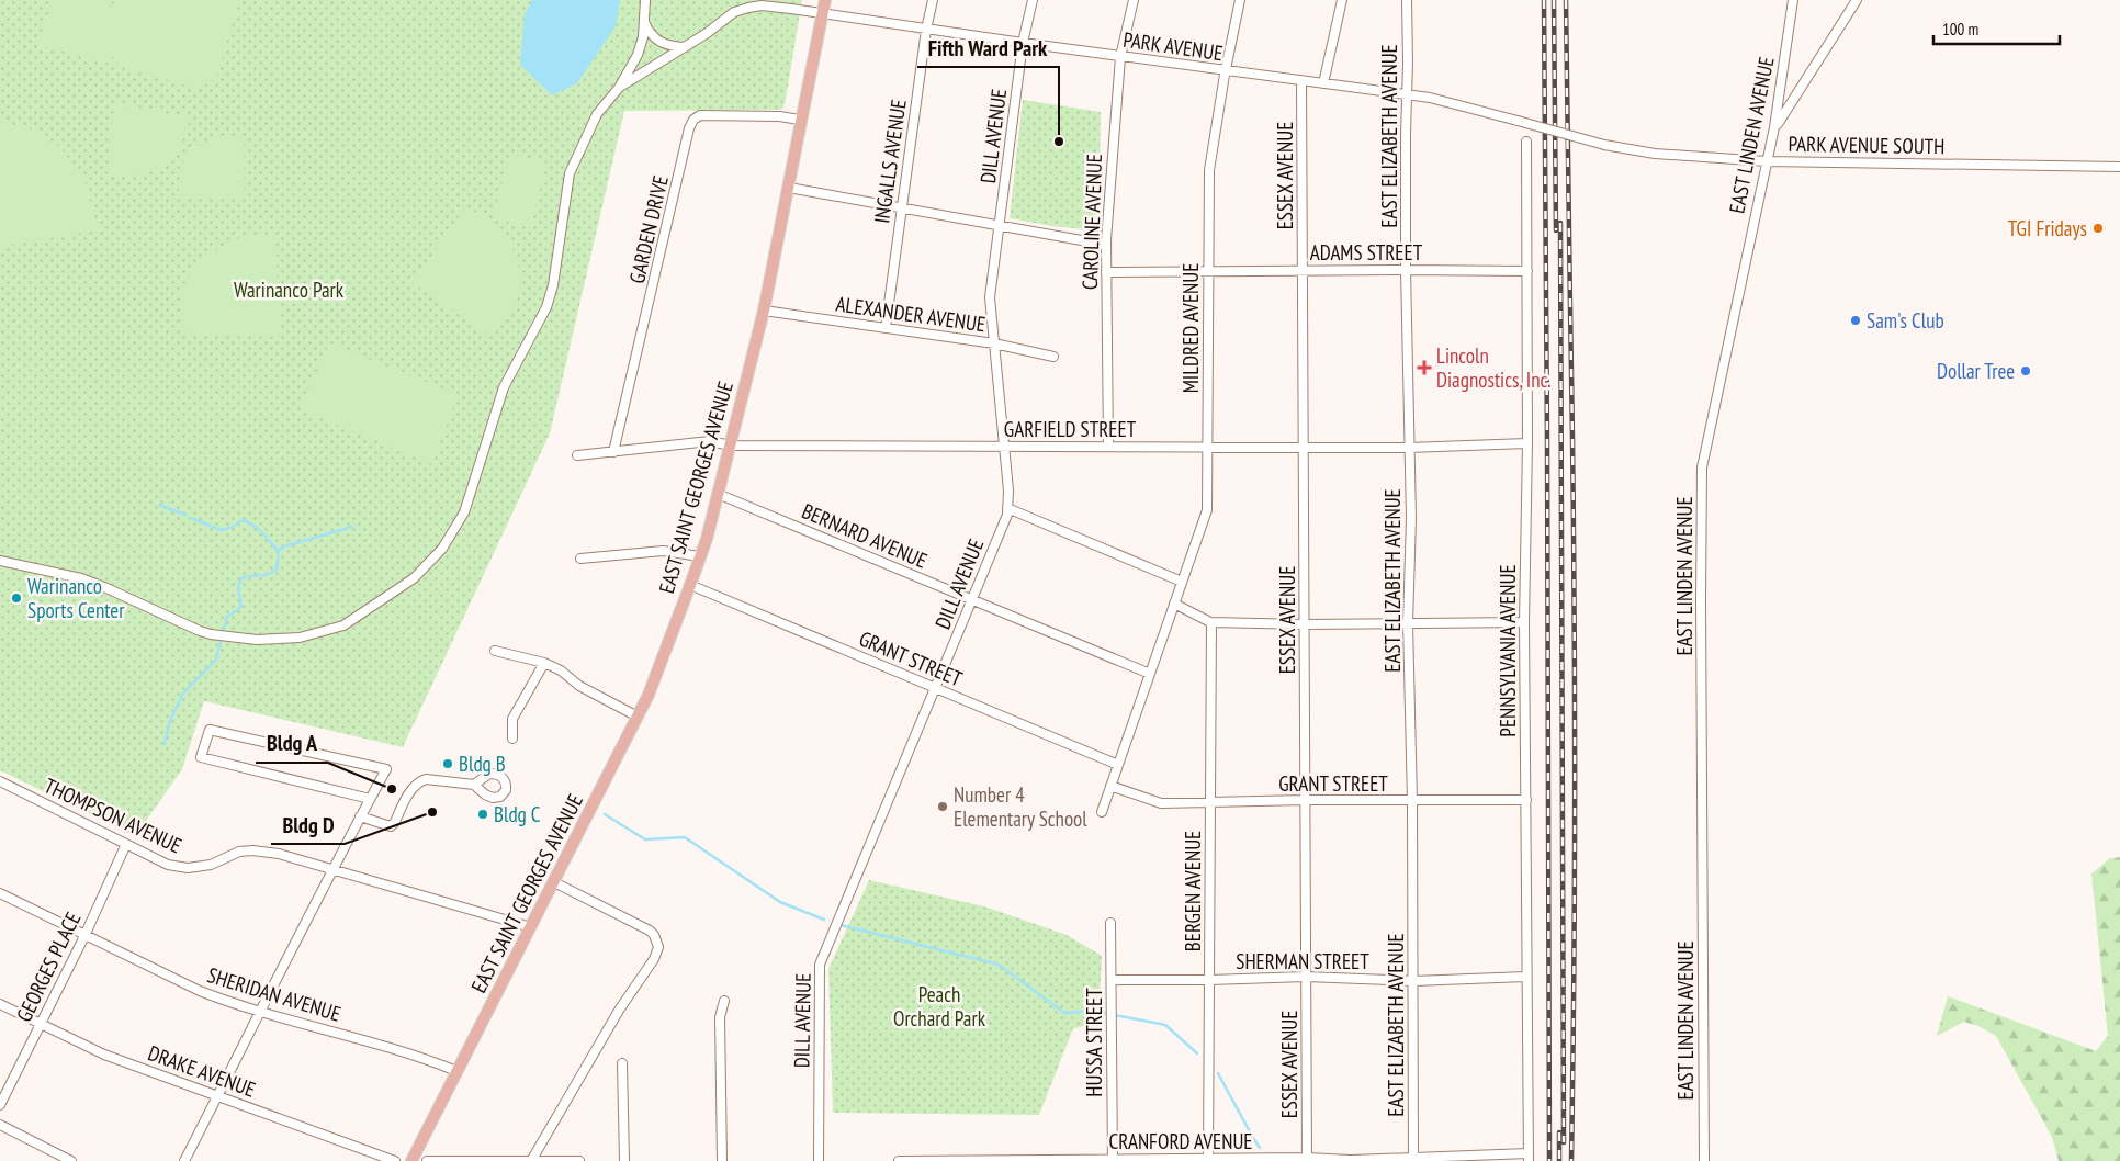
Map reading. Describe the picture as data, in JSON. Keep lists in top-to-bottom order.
{
  "streets": {
    "main road": ["EAST SAINT GEORGES AVENUE"],
    "street": [
      "PARK AVENUE",
      "EAST LINDEN AVENUE",
      "DILL AVENUE",
      "EAST ELIZABETH AVENUE",
      "PARK AVENUE SOUTH",
      "INGALLS AVENUE",
      "ESSEX AVENUE",
      "CAROLINE AVENUE",
      "GARDEN DRIVE",
      "ADAMS STREET",
      "ALEXANDER AVENUE",
      "MILDRED AVENUE",
      "GARFIELD STREET",
      "BERNARD AVENUE",
      "PENNSYLVANIA AVENUE",
      "GRANT STREET",
      "THOMPSON AVENUE",
      "BERGEN AVENUE",
      "SHERMAN STREET",
      "GEORGES PLACE",
      "SHERIDAN AVENUE",
      "HUSSA STREET",
      "DRAKE AVENUE",
      "CRANFORD AVENUE"
    ]
  },
  "crossings": [
    ["PARK AVENUE", "DILL AVENUE"],
    ["PARK AVENUE", "EAST ELIZABETH AVENUE"],
    ["PARK AVENUE", "PARK AVENUE SOUTH"],
    ["PARK AVENUE", "INGALLS AVENUE"],
    ["PARK AVENUE", "ESSEX AVENUE"],
    ["PARK AVENUE", "CAROLINE AVENUE"],
    ["PARK AVENUE", "MILDRED AVENUE"],
    ["PARK AVENUE", "EAST SAINT GEORGES AVENUE"],
    ["EAST LINDEN AVENUE", "PARK AVENUE SOUTH"],
    ["DILL AVENUE", "ALEXANDER AVENUE"],
    ["DILL AVENUE", "GARFIELD STREET"],
    ["DILL AVENUE", "BERNARD AVENUE"],
    ["DILL AVENUE", "GRANT STREET"],
    ["EAST ELIZABETH AVENUE", "ADAMS STREET"],
    ["EAST ELIZABETH AVENUE", "GARFIELD STREET"],
    ["EAST ELIZABETH AVENUE", "GRANT STREET"],
    ["EAST ELIZABETH AVENUE", "SHERMAN STREET"],
    ["EAST ELIZABETH AVENUE", "CRANFORD AVENUE"],
    ["INGALLS AVENUE", "ALEXANDER AVENUE"],
    ["ESSEX AVENUE", "ADAMS STREET"],
    ["ESSEX AVENUE", "GARFIELD STREET"],
    ["ESSEX AVENUE", "GRANT STREET"],
    ["ESSEX AVENUE", "SHERMAN STREET"],
    ["ESSEX AVENUE", "CRANFORD AVENUE"],
    ["CAROLINE AVENUE", "ADAMS STREET"],
    ["CAROLINE AVENUE", "GARFIELD STREET"],
    ["GARDEN DRIVE", "GARFIELD STREET"],
    ["GARDEN DRIVE", "EAST SAINT GEORGES AVENUE"],
    ["ADAMS STREET", "MILDRED AVENUE"],
    ["ADAMS STREET", "PENNSYLVANIA AVENUE"],
    ["ALEXANDER AVENUE", "EAST SAINT GEORGES AVENUE"],
    ["MILDRED AVENUE", "GARFIELD STREET"],
    ["GARFIELD STREET", "EAST SAINT GEORGES AVENUE"],
    ["GARFIELD STREET", "PENNSYLVANIA AVENUE"],
    ["EAST SAINT GEORGES AVENUE", "BERNARD AVENUE"],
    ["EAST SAINT GEORGES AVENUE", "GRANT STREET"],
    ["EAST SAINT GEORGES AVENUE", "THOMPSON AVENUE"],
    ["EAST SAINT GEORGES AVENUE", "SHERIDAN AVENUE"],
    ["PENNSYLVANIA AVENUE", "GRANT STREET"],
    ["PENNSYLVANIA AVENUE", "SHERMAN STREET"],
    ["PENNSYLVANIA AVENUE", "CRANFORD AVENUE"],
    ["GRANT STREET", "BERGEN AVENUE"],
    ["THOMPSON AVENUE", "GEORGES PLACE"],
    ["BERGEN AVENUE", "SHERMAN STREET"],
    ["BERGEN AVENUE", "CRANFORD AVENUE"],
    ["SHERMAN STREET", "HUSSA STREET"],
    ["GEORGES PLACE", "SHERIDAN AVENUE"],
    ["GEORGES PLACE", "DRAKE AVENUE"],
    ["HUSSA STREET", "CRANFORD AVENUE"]
  ],
  "parks": ["Warinanco Park", "Peach Orchard Park"],
  "places": {
    "other": [
      "Fifth Ward Park",
      "TGI Fridays",
      "Sam's Club",
      "Dollar Tree",
      "Warinanco Sports Center",
      "Bldg B",
      "Bldg A",
      "Number 4 Elementary School",
      "Bldg D",
      "Bldg C"
    ],
    "health": ["Lincoln Diagnostics, Inc."]
  },
  "scale_bar": "100 m"
}
